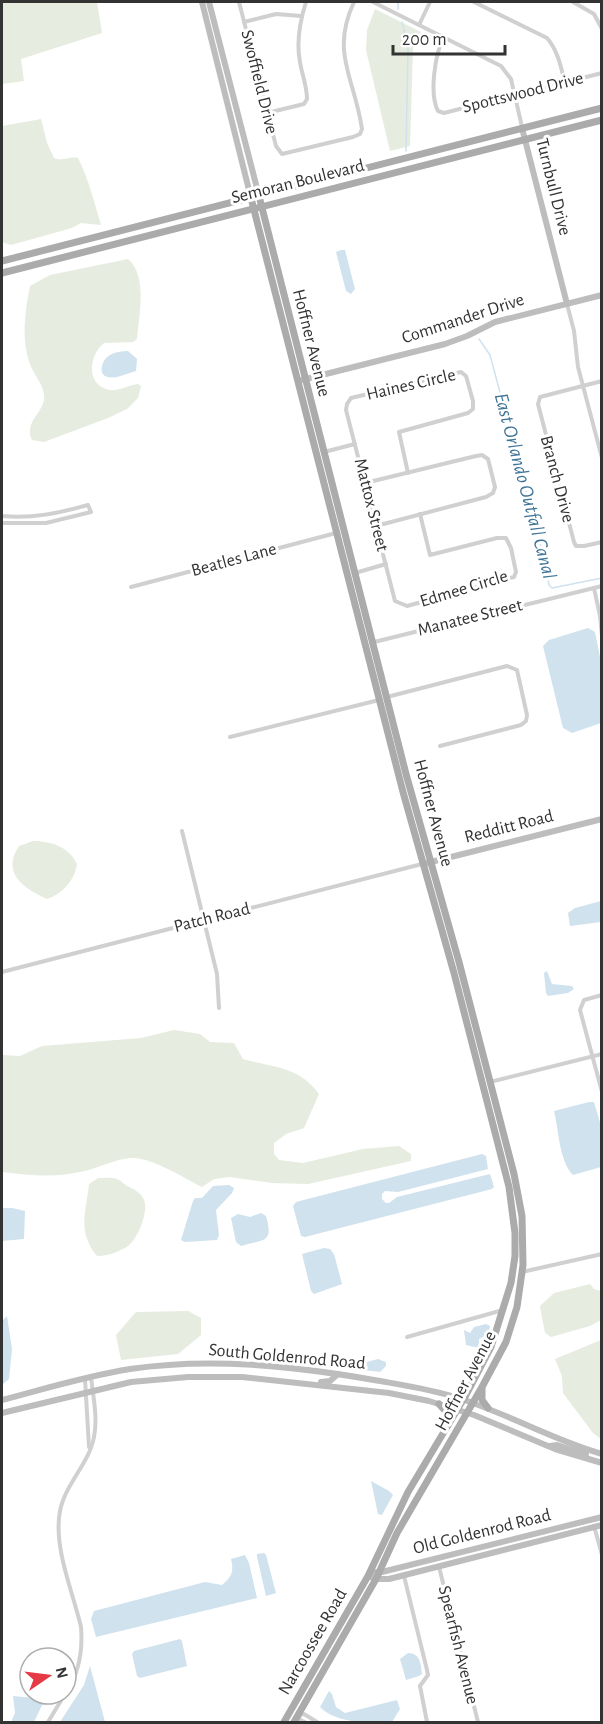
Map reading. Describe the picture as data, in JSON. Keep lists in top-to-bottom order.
{
  "streets": {
    "main road": [
      "Semoran Boulevard",
      "Turnbull Drive",
      "Commander Drive",
      "Hoffner Avenue",
      "Redditt Road",
      "South Goldenrod Road",
      "Old Goldenrod Road",
      "Narcoossee Road"
    ],
    "street": [
      "Swoffield Drive",
      "Spottswood Drive",
      "Haines Circle",
      "Branch Drive",
      "Mattox Street",
      "Beatles Lane",
      "Edmee Circle",
      "Manatee Street",
      "Patch Road",
      "Spearfish Avenue"
    ]
  },
  "crossings": [
    ["Spottswood Drive", "Turnbull Drive"],
    ["Semoran Boulevard", "Turnbull Drive"],
    ["Semoran Boulevard", "Hoffner Avenue"],
    ["Turnbull Drive", "Commander Drive"],
    ["Turnbull Drive", "Branch Drive"],
    ["Commander Drive", "Hoffner Avenue"],
    ["Hoffner Avenue", "Beatles Lane"],
    ["Hoffner Avenue", "Manatee Street"],
    ["Hoffner Avenue", "Redditt Road"],
    ["Hoffner Avenue", "Patch Road"],
    ["Hoffner Avenue", "South Goldenrod Road"],
    ["Hoffner Avenue", "Old Goldenrod Road"],
    ["Hoffner Avenue", "Narcoossee Road"],
    ["Haines Circle", "Mattox Street"],
    ["Mattox Street", "Edmee Circle"],
    ["Redditt Road", "Patch Road"],
    ["Old Goldenrod Road", "Narcoossee Road"],
    ["Old Goldenrod Road", "Spearfish Avenue"]
  ],
  "water": ["East Orlando Outfall Canal"],
  "scale_bar": "200 m",
  "north": "right"
}
